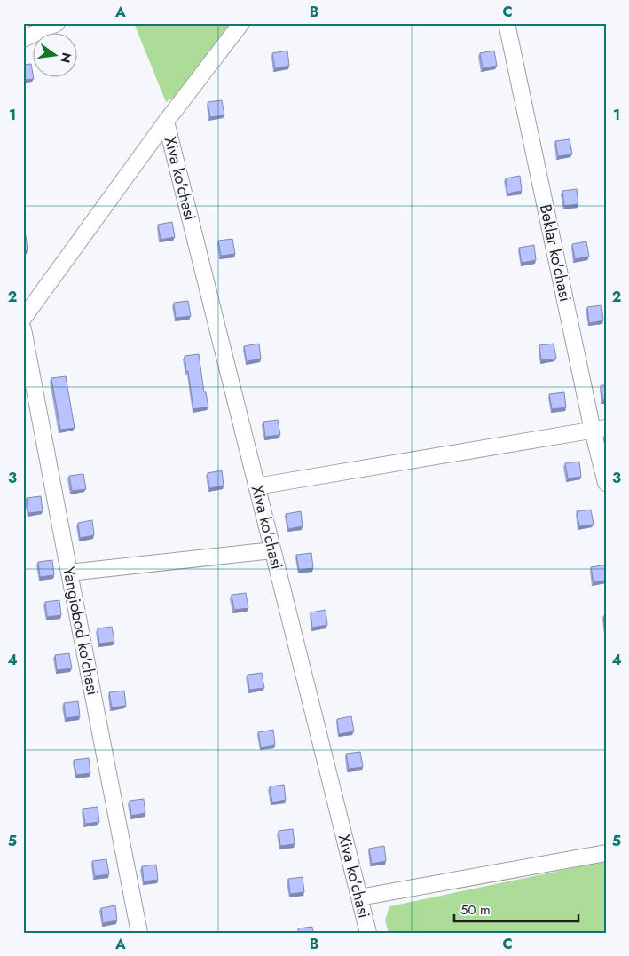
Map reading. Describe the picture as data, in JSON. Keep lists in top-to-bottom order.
{
  "streets": {
    "street": ["Xiva ko'chasi", "Beklar ko'chasi", "Yangiobod ko'chasi"]
  },
  "scale_bar": "50 m",
  "north": "right",
  "grid": {
    "columns": ["A", "B", "C"],
    "rows": [
      "1",
      "2",
      "3",
      "4",
      "5"
    ]
  }
}
